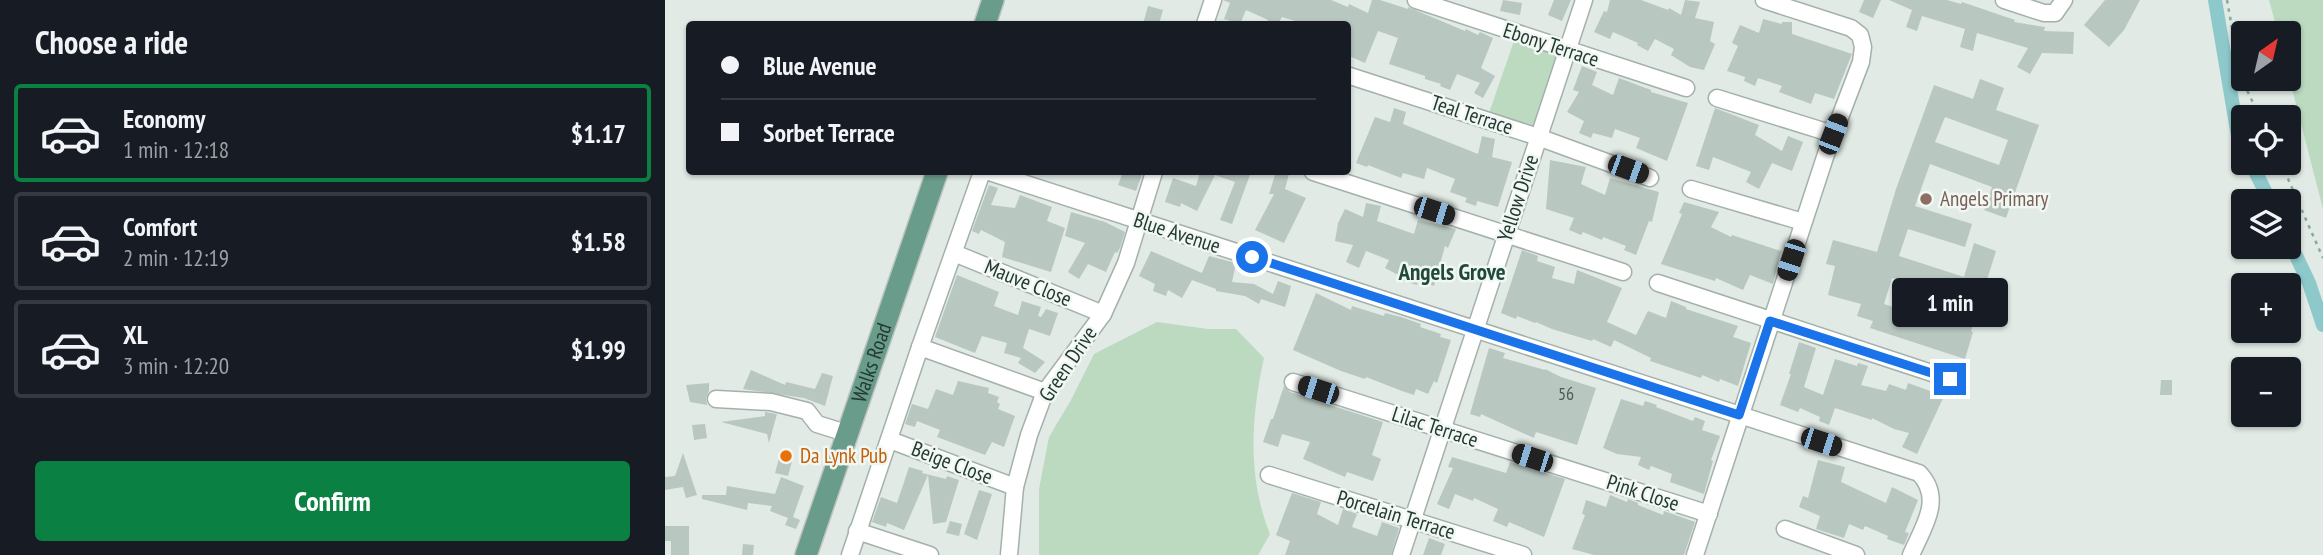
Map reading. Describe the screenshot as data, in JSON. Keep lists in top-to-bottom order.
{
  "streets": {
    "main road": ["Walks Road"],
    "street": [
      "Ebony Terrace",
      "Teal Terrace",
      "Yellow Drive",
      "Blue Avenue",
      "Mauve Close",
      "Green Drive",
      "Lilac Terrace",
      "Beige Close",
      "Pink Close",
      "Porcelain Terrace"
    ]
  },
  "crossings": [
    ["Ebony Terrace", "Yellow Drive"],
    ["Teal Terrace", "Yellow Drive"],
    ["Yellow Drive", "Blue Avenue"],
    ["Yellow Drive", "Lilac Terrace"],
    ["Yellow Drive", "Porcelain Terrace"],
    ["Blue Avenue", "Green Drive"],
    ["Mauve Close", "Green Drive"],
    ["Green Drive", "Beige Close"],
    ["Lilac Terrace", "Pink Close"]
  ],
  "districts": ["Angels Grove"],
  "places": ["Angels Primary", "Da Lynk Pub"],
  "house_numbers": ["56"],
  "north": "top right",
  "page": {
    "heading": "Choose a ride",
    "map_buttons": ["+", "−"],
    "banner": ["Blue Avenue", "Sorbet Terrace"],
    "list": [
      {
        "name": "Economy",
        "note": "1 min · 12:18",
        "value": "$1.17"
      },
      {
        "name": "Comfort",
        "note": "2 min · 12:19",
        "value": "$1.58"
      },
      {
        "name": "XL",
        "note": "3 min · 12:20",
        "value": "$1.99"
      }
    ],
    "bubble": "1 min",
    "buttons": "Confirm"
  }
}
